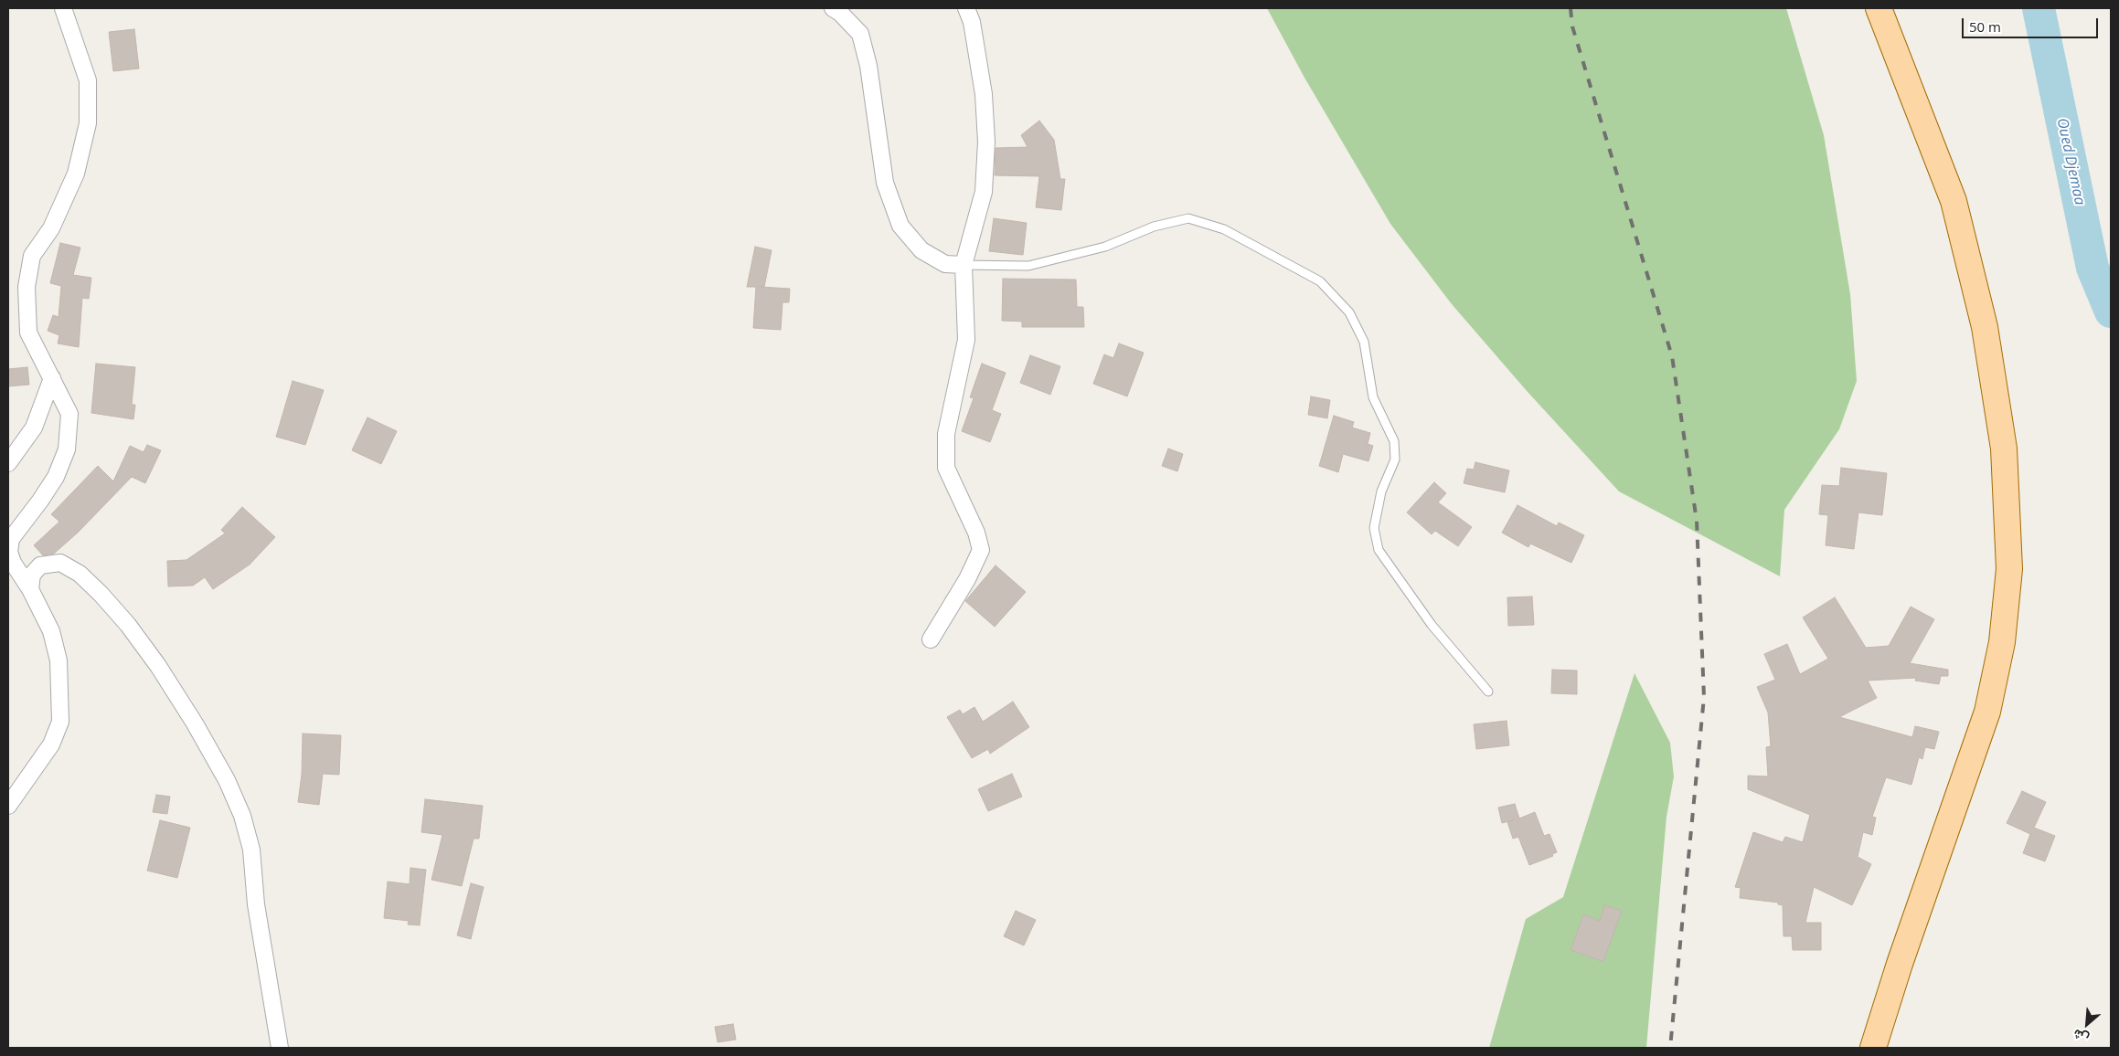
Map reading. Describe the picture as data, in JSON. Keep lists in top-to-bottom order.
{
  "water": ["Oued Djemaa"],
  "scale_bar": "50 m",
  "north": "bottom left"
}
